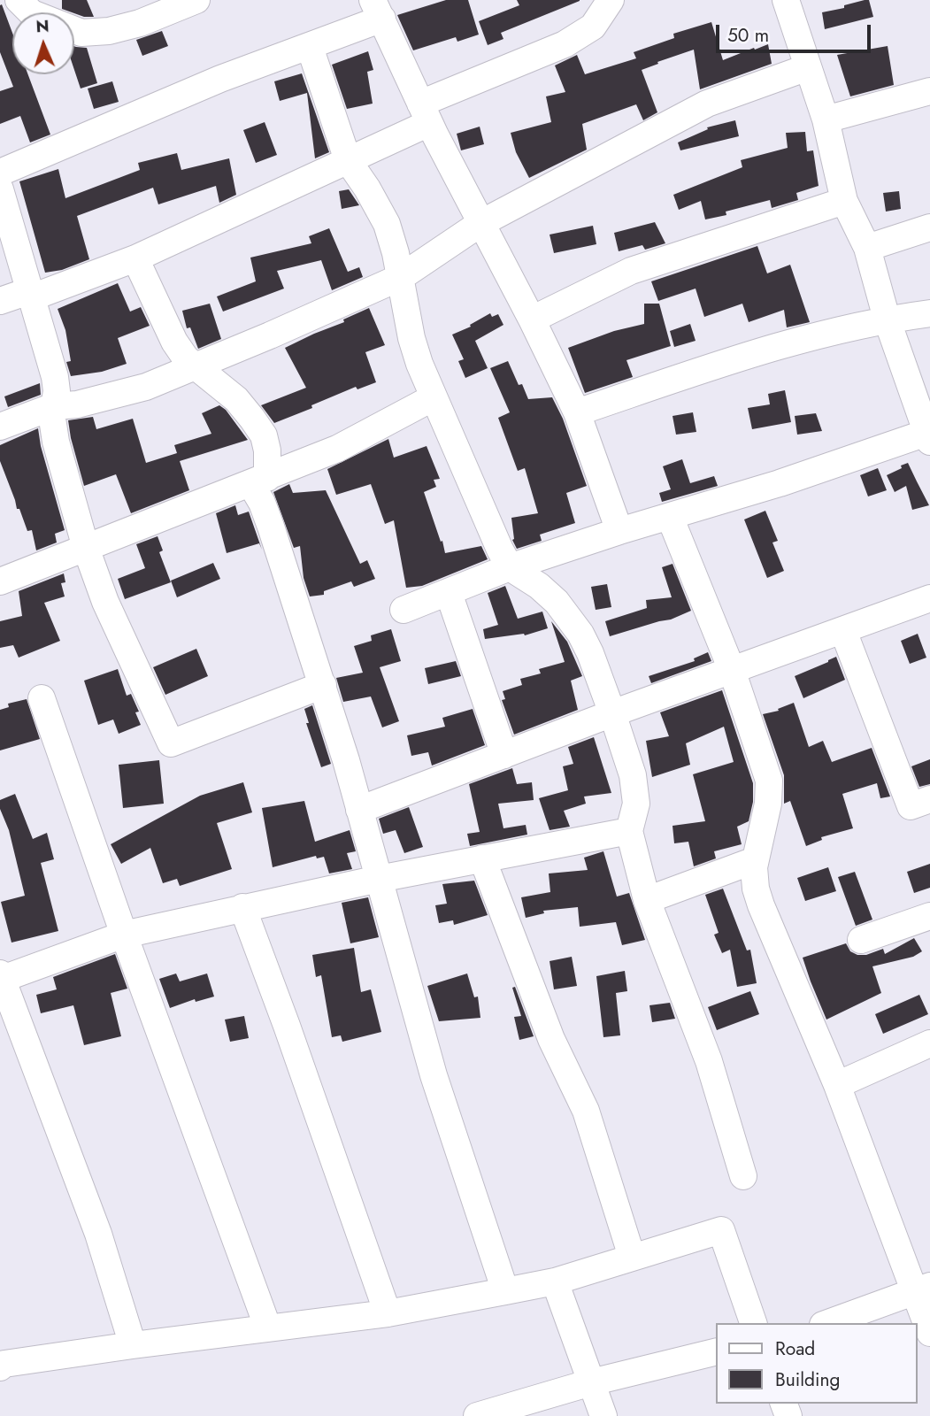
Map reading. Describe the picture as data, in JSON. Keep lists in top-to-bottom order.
{
  "legend": ["Road", "Building"],
  "scale_bar": "50 m",
  "north": "top"
}
